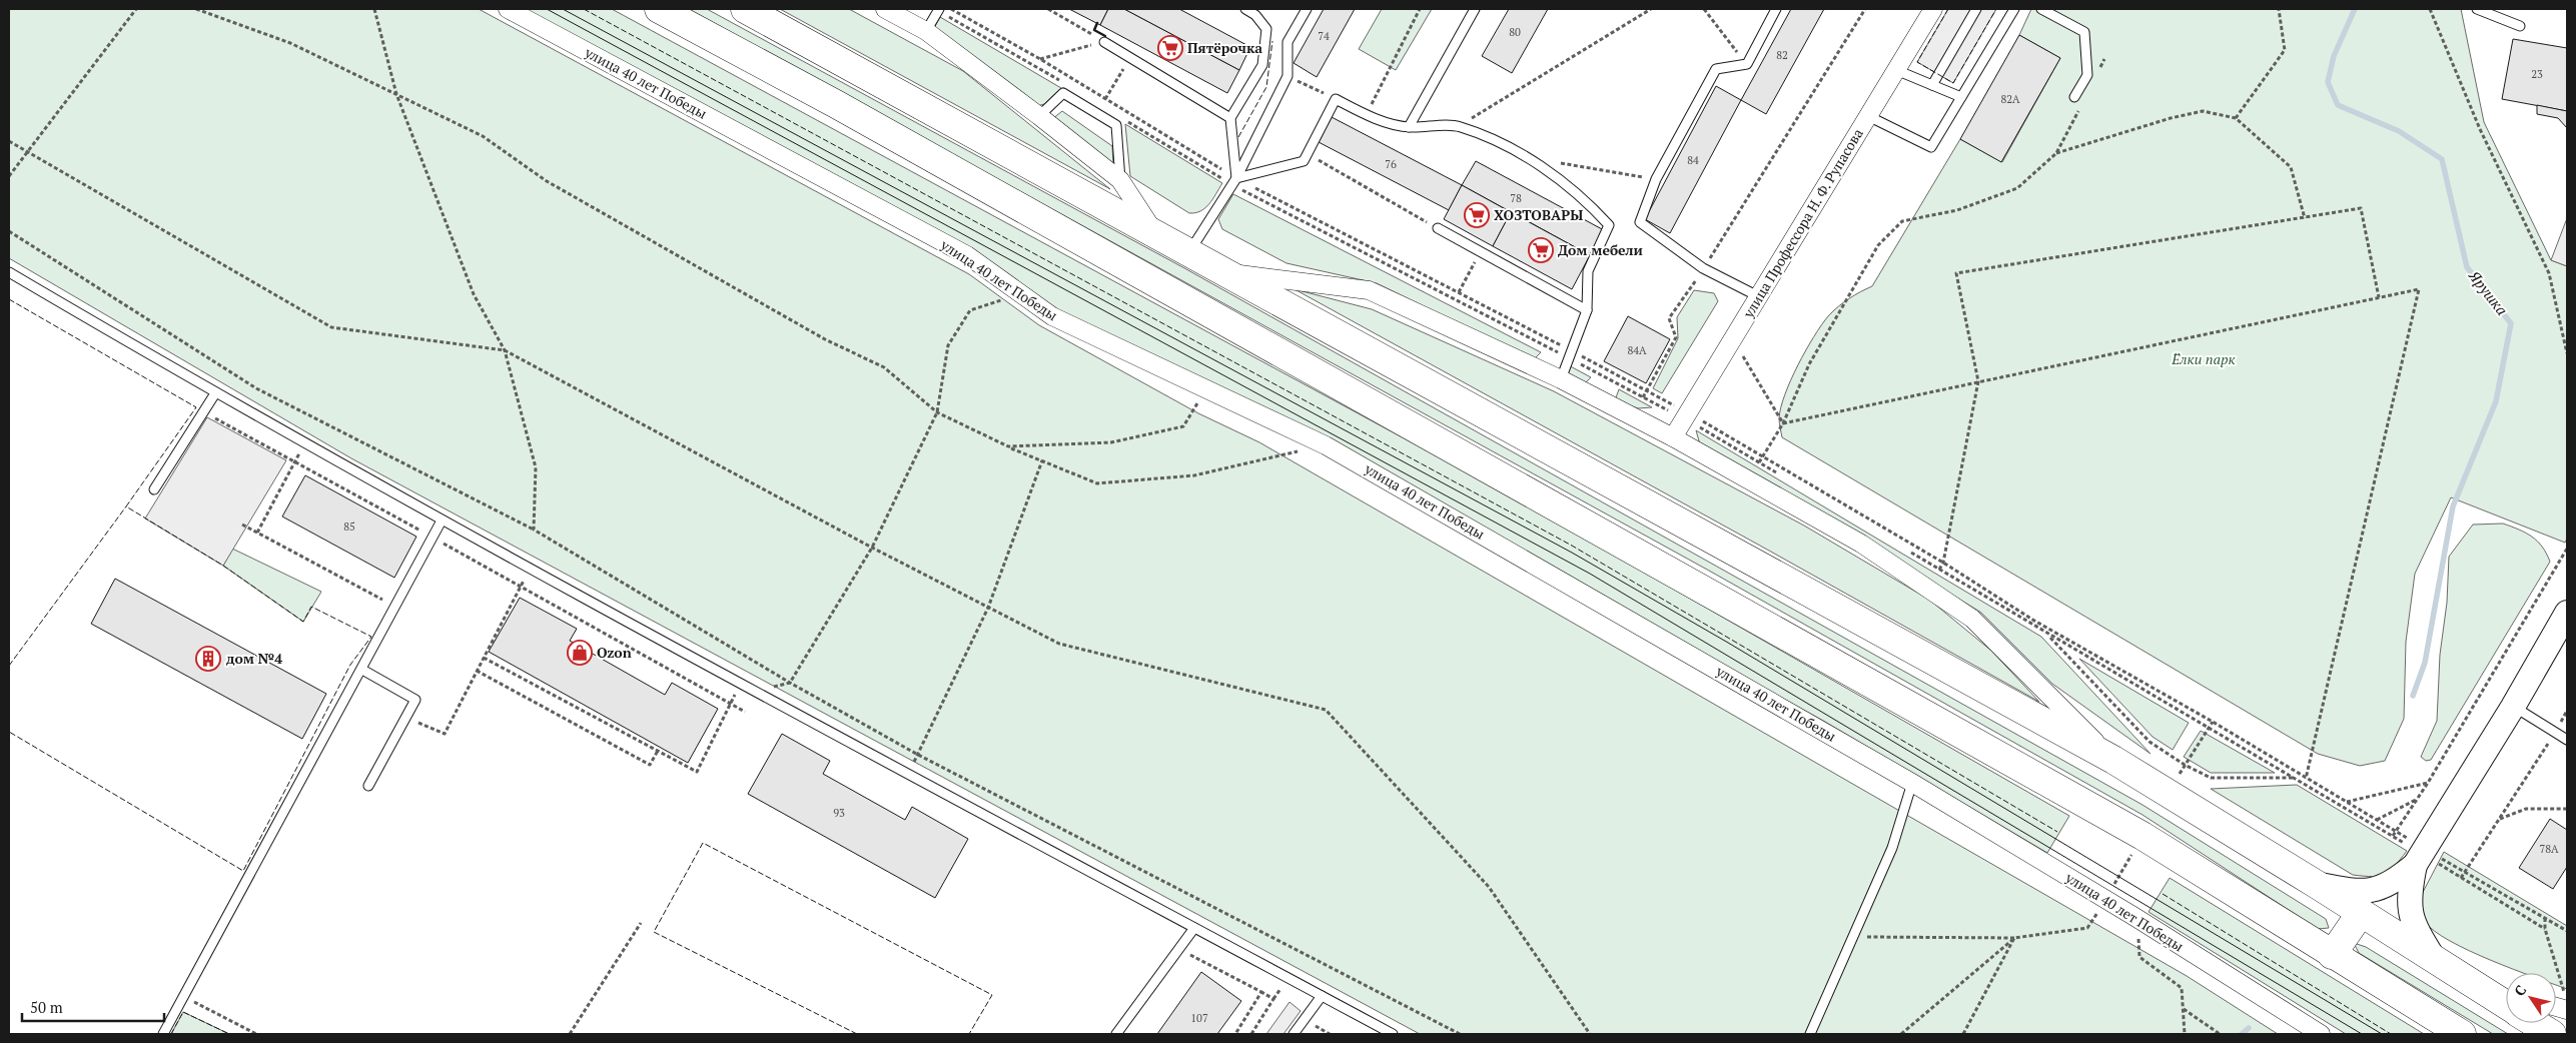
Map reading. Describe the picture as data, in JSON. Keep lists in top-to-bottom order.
{
  "streets": {
    "street": ["улица 40 лет Победы", "улица Профессора Н. Ф. Рупасова"]
  },
  "water": ["Ярушка"],
  "parks": ["Ёлки парк"],
  "places": {
    "supermarket": ["Пятёрочка", "ХОЗТОВАРЫ", "Дом мебели"],
    "shop": ["Ozon"],
    "building": ["дом №4"]
  },
  "house_numbers": [
    "80",
    "74",
    "82",
    "23",
    "82А",
    "84",
    "76",
    "78",
    "84А",
    "85",
    "93",
    "78А",
    "107"
  ],
  "scale_bar": "50 m",
  "north": "top left"
}
